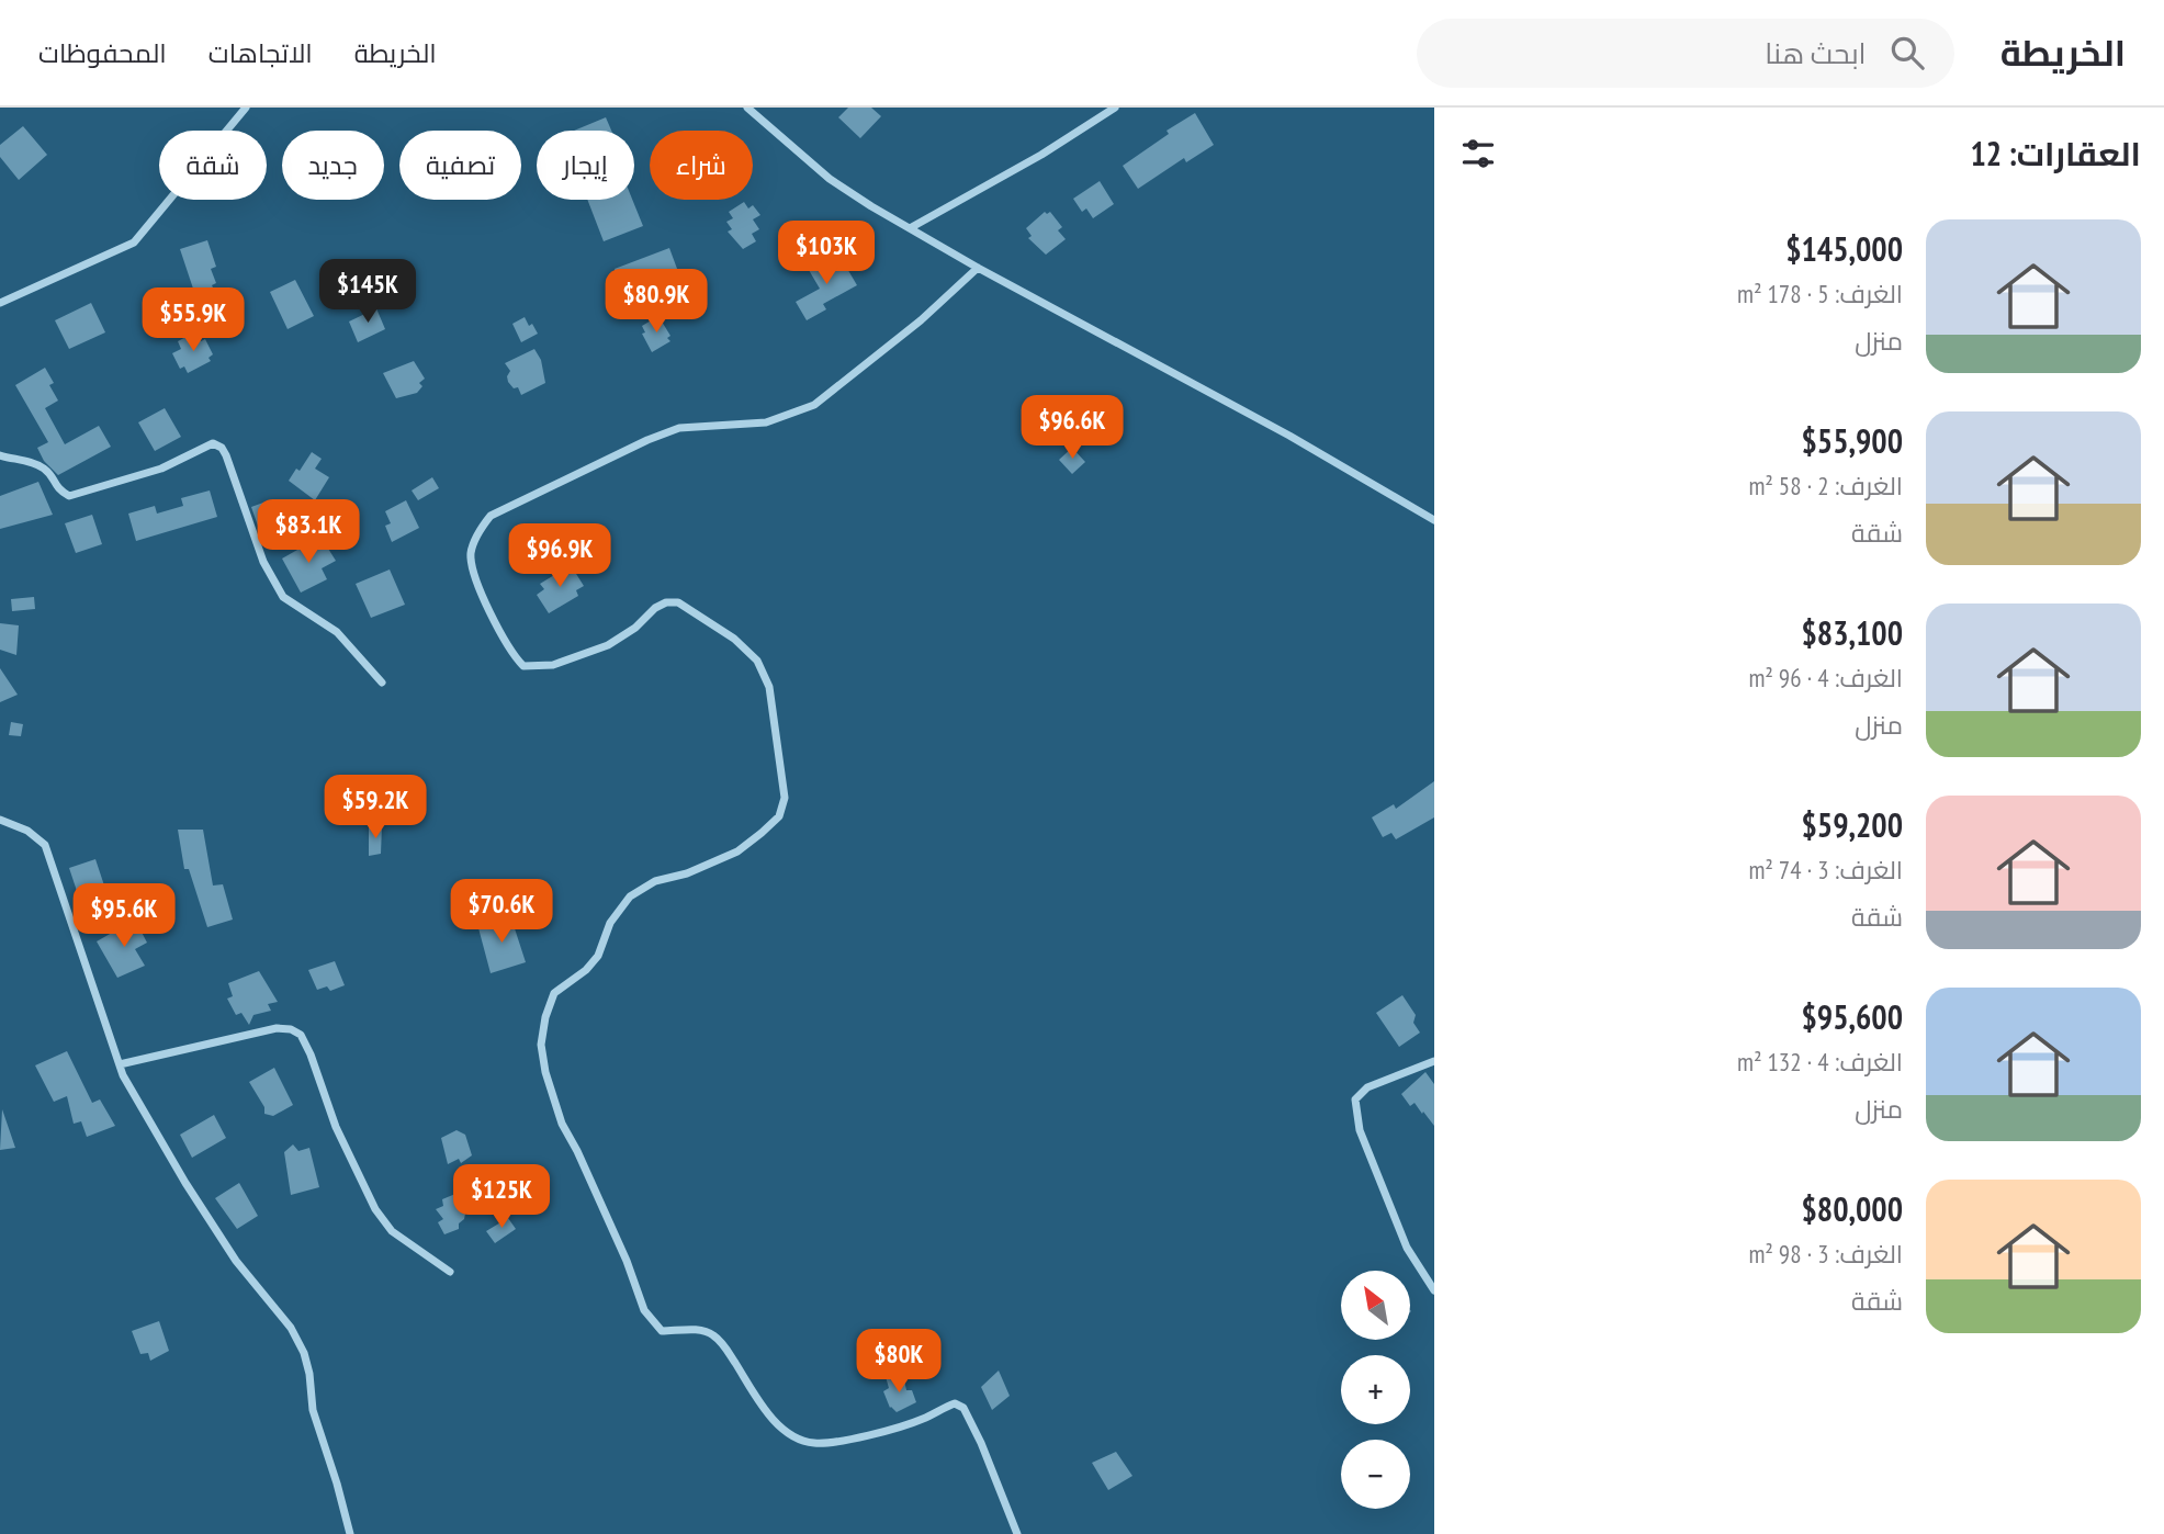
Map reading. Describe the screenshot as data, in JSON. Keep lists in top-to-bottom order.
{
  "north": "top left",
  "page": {
    "header": "الخريطة",
    "search": "ابحث هنا",
    "nav": ["الخريطة", "الاتجاهات", "المحفوظات"],
    "heading": "العقارات: 12",
    "chip": [
      "شراء",
      "إيجار",
      "تصفية",
      "جديد",
      "شقة"
    ],
    "list": [
      {
        "name": "$145,000",
        "note": "الغرف: 5 · 178 m² · منزل"
      },
      {
        "name": "$55,900",
        "note": "الغرف: 2 · 58 m² · شقة"
      },
      {
        "name": "$83,100",
        "note": "الغرف: 4 · 96 m² · منزل"
      },
      {
        "name": "$59,200",
        "note": "الغرف: 3 · 74 m² · شقة"
      },
      {
        "name": "$95,600",
        "note": "الغرف: 4 · 132 m² · منزل"
      },
      {
        "name": "$80,000",
        "note": "الغرف: 3 · 98 m² · شقة"
      }
    ],
    "price": [
      "$103K",
      "$145K",
      "$80.9K",
      "$55.9K",
      "$96.6K",
      "$83.1K",
      "$96.9K",
      "$59.2K",
      "$70.6K",
      "$95.6K",
      "$125K",
      "$80K"
    ],
    "map_buttons": ["+", "−"]
  }
}
